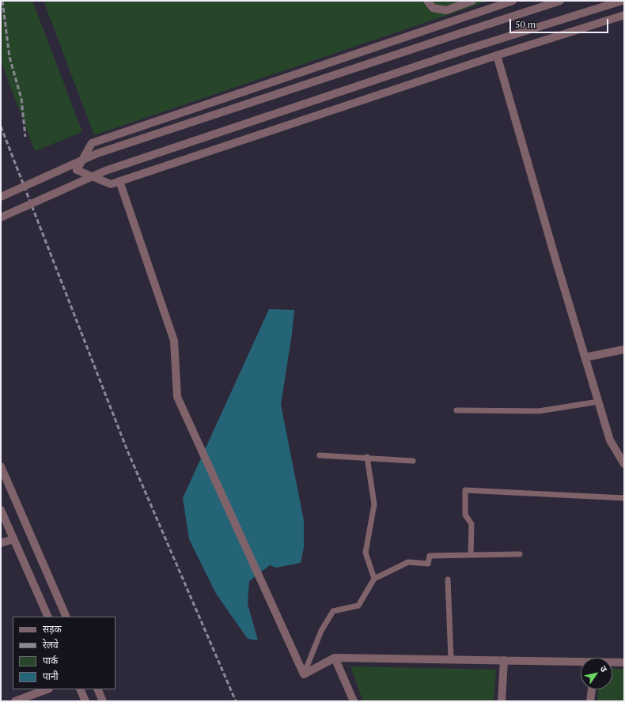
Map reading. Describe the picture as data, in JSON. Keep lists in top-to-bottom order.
{
  "legend": [
    "सड़क",
    "रेलवे",
    "पार्क",
    "पानी"
  ],
  "scale_bar": "50 m",
  "north": "top right"
}
